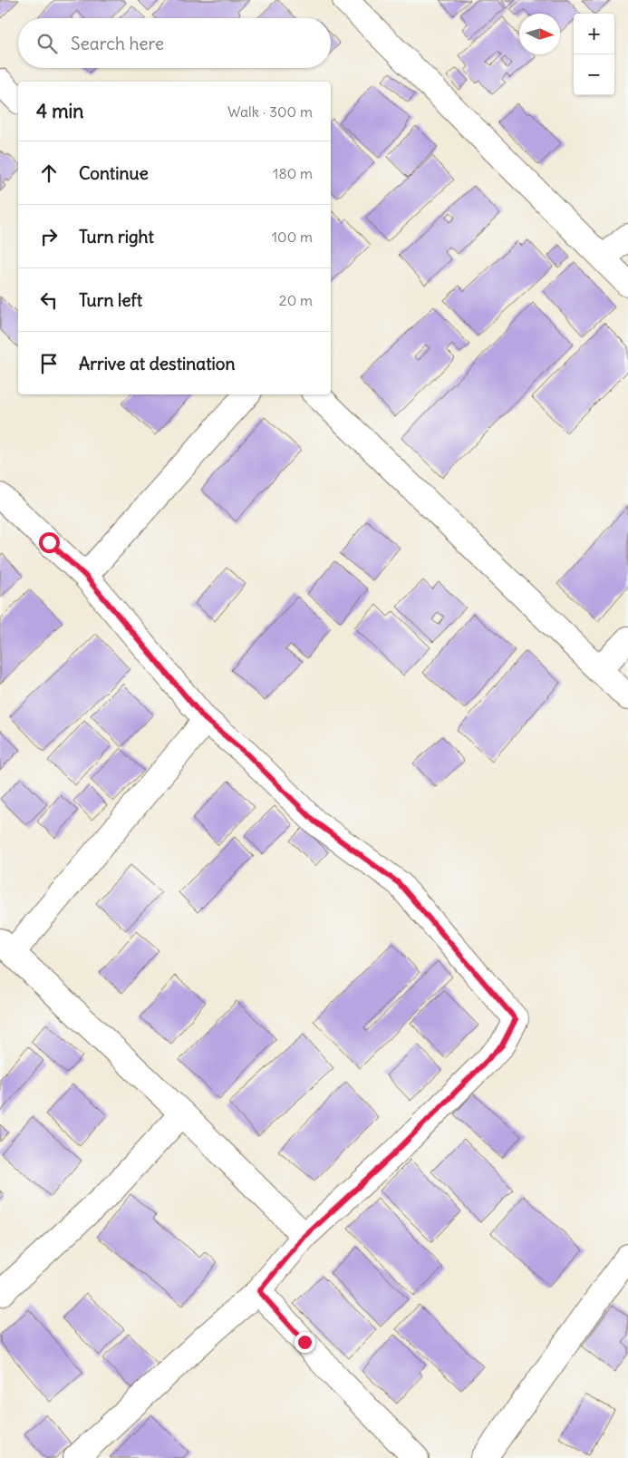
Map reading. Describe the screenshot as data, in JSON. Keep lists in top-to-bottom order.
{
  "north": "right",
  "page": {
    "map_buttons": ["+", "−"],
    "search": "Search here",
    "heading": ["4 min", "Walk · 300 m"],
    "list": [
      ["Continue", "180 m"],
      ["Turn right", "100 m"],
      ["Turn left", "20 m"],
      "Arrive at destination"
    ]
  }
}
